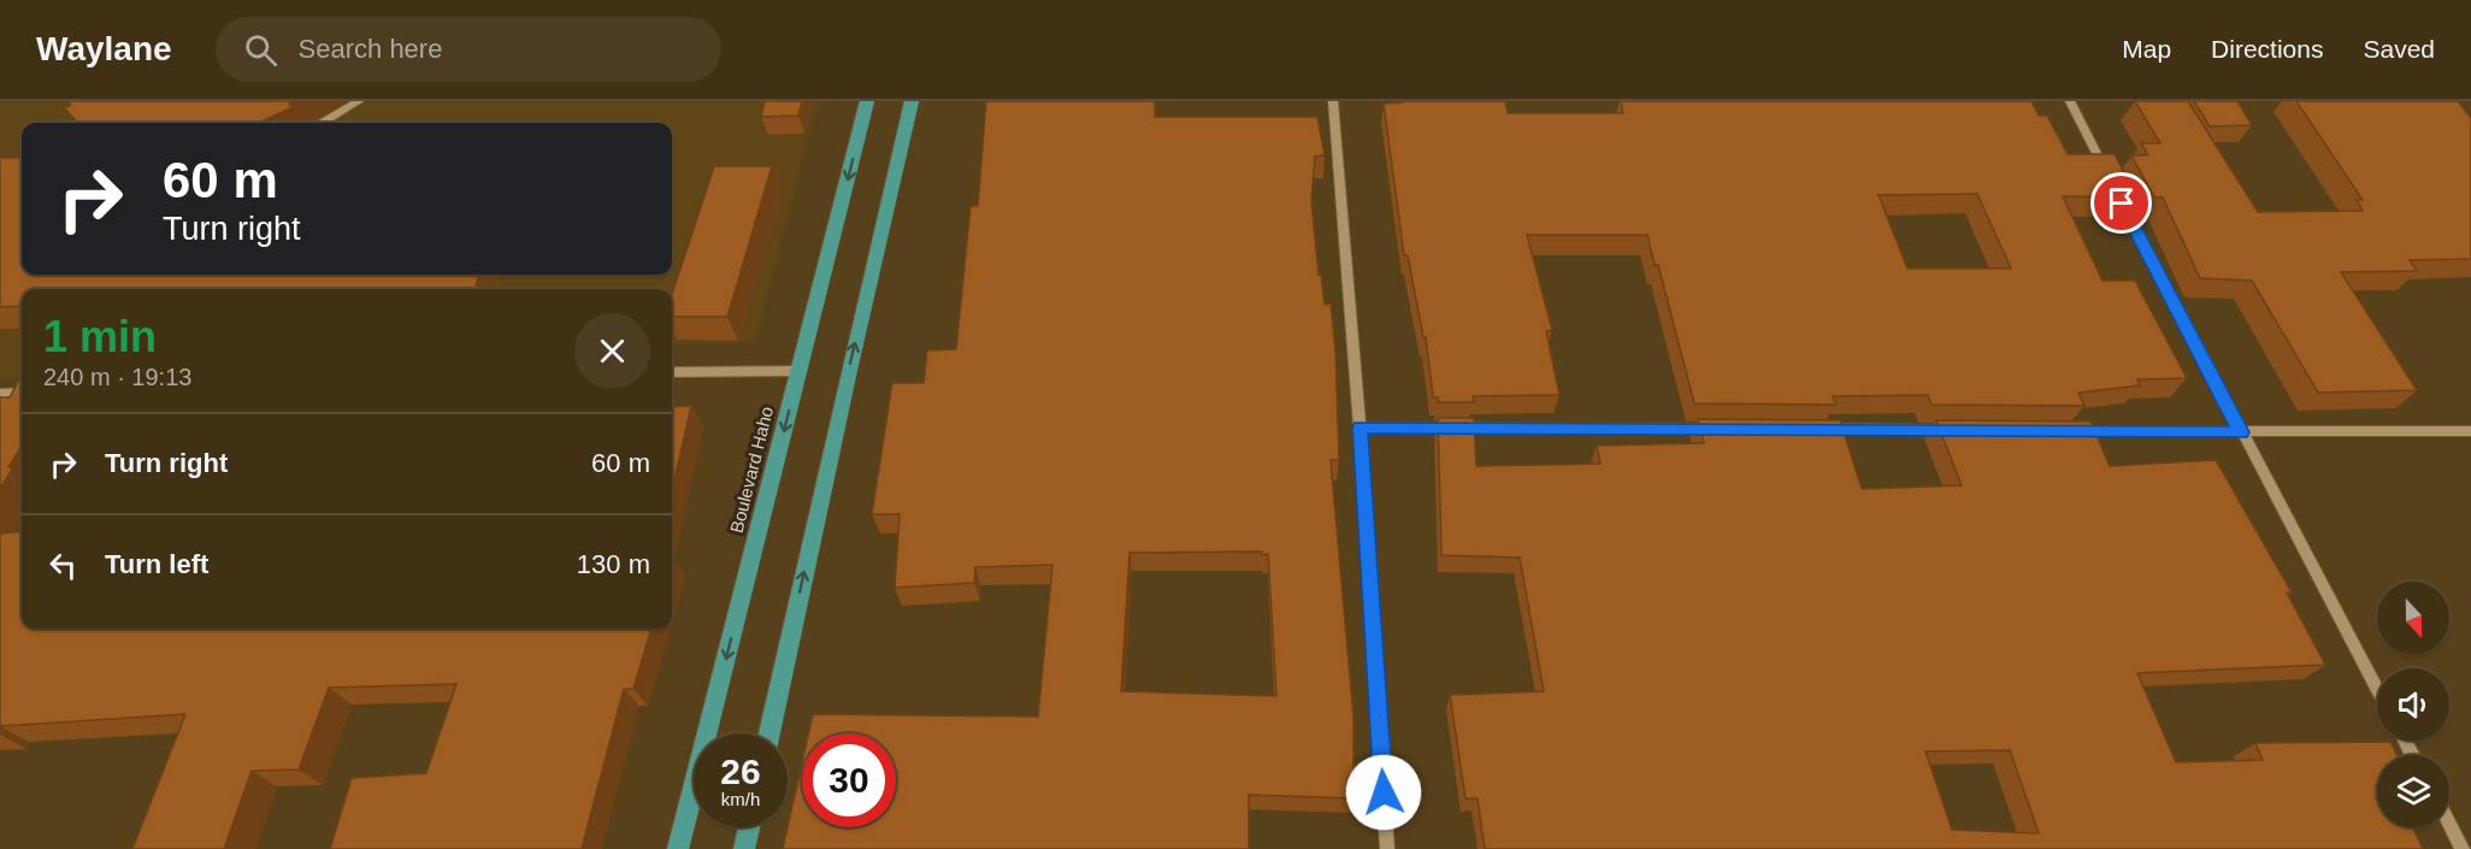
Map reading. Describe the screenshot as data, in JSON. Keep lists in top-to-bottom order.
{
  "streets": {
    "main road": ["Boulevard Haho"]
  },
  "north": "bottom",
  "page": {
    "header": "Waylane",
    "search": "Search here",
    "nav": ["Map", "Directions", "Saved"],
    "turn": ["60 m", "Turn right"],
    "heading": ["1 min", "240 m · 19:13"],
    "list": [
      {
        "name": "Turn right",
        "value": "60 m"
      },
      {
        "name": "Turn left",
        "value": "130 m"
      }
    ],
    "speed": "26 km/h",
    "limit": "30"
  }
}
